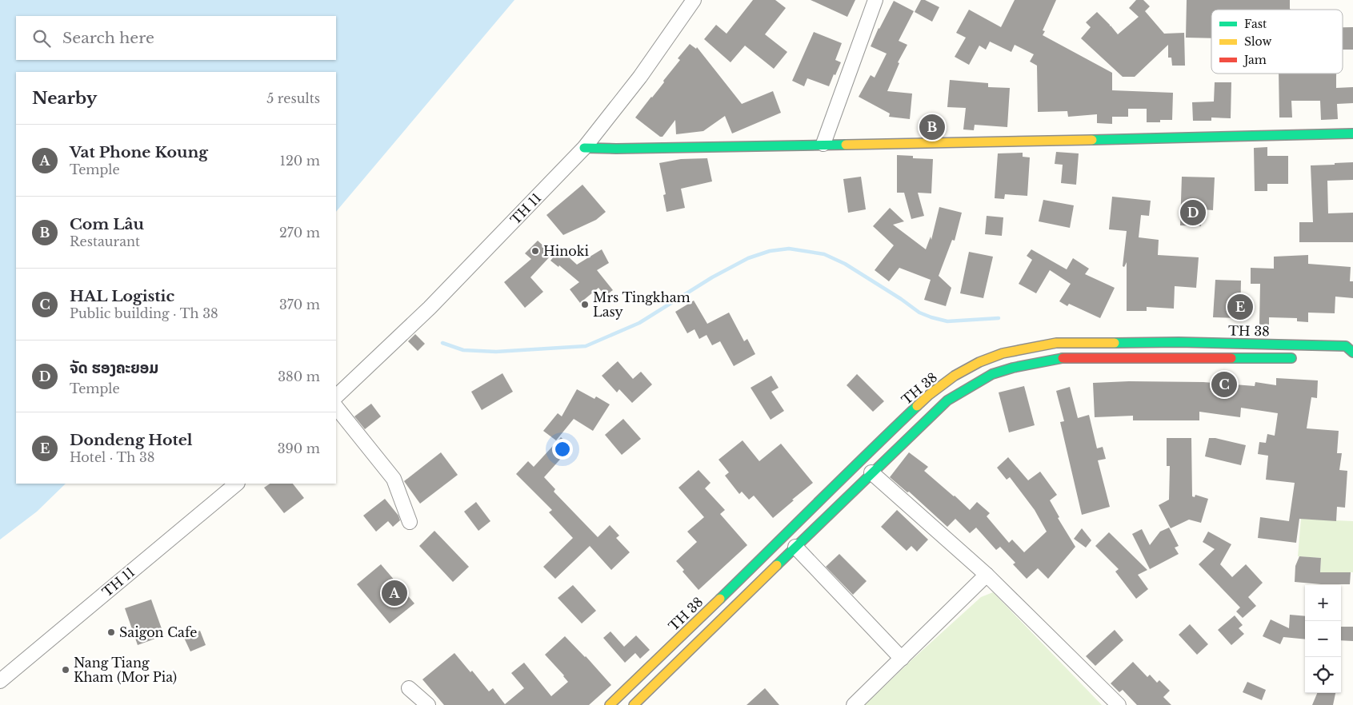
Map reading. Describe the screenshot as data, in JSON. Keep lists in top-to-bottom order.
{
  "streets": {
    "street": ["TH 11", "TH 38"]
  },
  "places": [
    "Hinoki",
    "Mrs Tingkham Lasy",
    "Saigon Cafe",
    "Nang Tiang Kham (Mor Pia)"
  ],
  "legend": ["Fast", "Slow", "Jam"],
  "page": {
    "search": "Search here",
    "heading": ["Nearby", "5 results"],
    "pins": [
      "B",
      "D",
      "E",
      "C",
      "A"
    ],
    "list": [
      {
        "mark": "A",
        "name": "Vat Phone Koung",
        "note": "Temple",
        "value": "120 m"
      },
      {
        "mark": "B",
        "name": "Com Lâu",
        "note": "Restaurant",
        "value": "270 m"
      },
      {
        "mark": "C",
        "name": "HAL Logistic",
        "note": "Public building · Th 38",
        "value": "370 m"
      },
      {
        "mark": "D",
        "name": "ຈັດ ຮອງຄະຍອມ",
        "note": "Temple",
        "value": "380 m"
      },
      {
        "mark": "E",
        "name": "Dondeng Hotel",
        "note": "Hotel · Th 38",
        "value": "390 m"
      }
    ],
    "map_buttons": ["+", "−"]
  }
}
